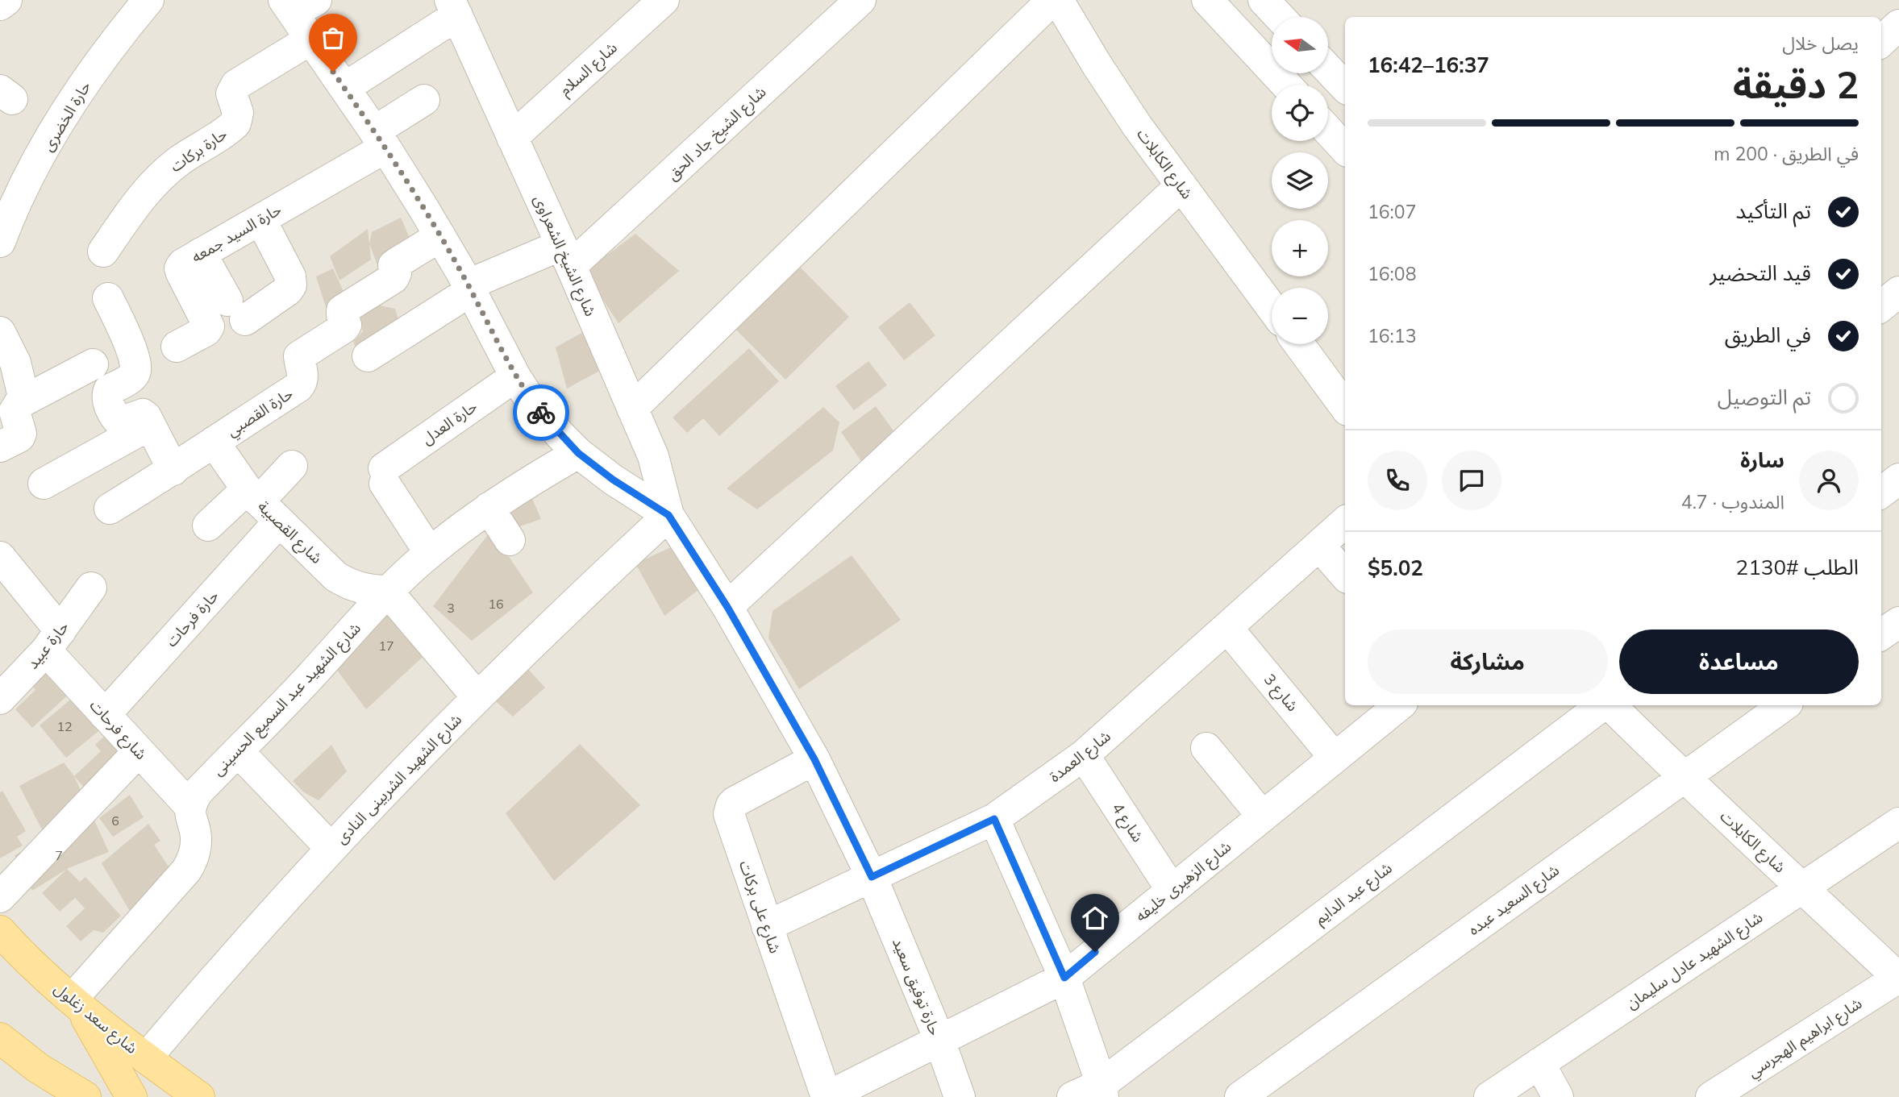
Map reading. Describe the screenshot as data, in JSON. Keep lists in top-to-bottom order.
{
  "streets": {
    "main road": ["شارع سعد زغلول"],
    "street": [
      "شارع السلام",
      "حارة الخضرى",
      "شارع الشيخ جاد الحق",
      "حارة بركات",
      "شارع الكابلات",
      "حارة السيد جمعه",
      "شارع الشيخ الشعراوى",
      "حارة القصبي",
      "حارة العدل",
      "شارع القصبية",
      "حارة فرحات",
      "حارة عبيد",
      "شارع 3",
      "شارع الشهيد عبد السميع الحسينى",
      "شارع فرحات",
      "شارع العمدة",
      "شارع الشهيد الشربينى النادى",
      "شارع 4",
      "شارع الزهيرى خليفه",
      "شارع عبد الدايم",
      "شارع السعيد عبده",
      "شارع على بركات",
      "شارع الشهيد عادل سليمان",
      "حارة توفيق سعيد",
      "شارع ابراهيم الهجرسي"
    ]
  },
  "crossings": [
    ["شارع السلام", "شارع الشيخ الشعراوى"],
    ["شارع الشيخ جاد الحق", "شارع الشيخ الشعراوى"],
    ["شارع الكابلات", "شارع السعيد عبده"],
    ["شارع الكابلات", "شارع الشهيد عادل سليمان"],
    ["شارع الكابلات", "شارع ابراهيم الهجرسي"],
    ["شارع الشيخ الشعراوى", "شارع الشهيد الشربينى النادى"],
    ["شارع الشيخ الشعراوى", "حارة توفيق سعيد"],
    ["حارة القصبي", "شارع القصبية"],
    ["حارة العدل", "شارع الشهيد عبد السميع الحسينى"],
    ["شارع القصبية", "حارة فرحات"],
    ["شارع القصبية", "شارع الشهيد عبد السميع الحسينى"],
    ["حارة فرحات", "شارع فرحات"],
    ["حارة عبيد", "شارع فرحات"],
    ["شارع 3", "شارع العمدة"],
    ["شارع 3", "شارع الزهيرى خليفه"],
    ["شارع الشهيد عبد السميع الحسينى", "شارع فرحات"],
    ["شارع العمدة", "شارع 4"],
    ["شارع العمدة", "شارع على بركات"],
    ["شارع العمدة", "حارة توفيق سعيد"],
    ["شارع الشهيد الشربينى النادى", "حارة توفيق سعيد"],
    ["شارع الشهيد الشربينى النادى", "شارع سعد زغلول"],
    ["شارع 4", "شارع الزهيرى خليفه"],
    ["شارع الزهيرى خليفه", "شارع على بركات"],
    ["شارع الزهيرى خليفه", "حارة توفيق سعيد"],
    ["شارع على بركات", "حارة توفيق سعيد"]
  ],
  "house_numbers": [
    "16",
    "3",
    "17",
    "12",
    "6",
    "7"
  ],
  "north": "left",
  "page": {
    "map_buttons": ["+", "−"],
    "heading": ["2 دقيقة", "يصل خلال", "16:37–16:42"],
    "panel": [
      "سارة",
      "المندوب · 4.7",
      "الطلب #2130",
      "$5.02"
    ],
    "bar": "في الطريق · 200 m",
    "list": [
      ["تم التأكيد", "16:07"],
      ["قيد التحضير", "16:08"],
      ["في الطريق", "16:13"],
      "تم التوصيل"
    ],
    "buttons": ["مساعدة", "مشاركة"]
  }
}
